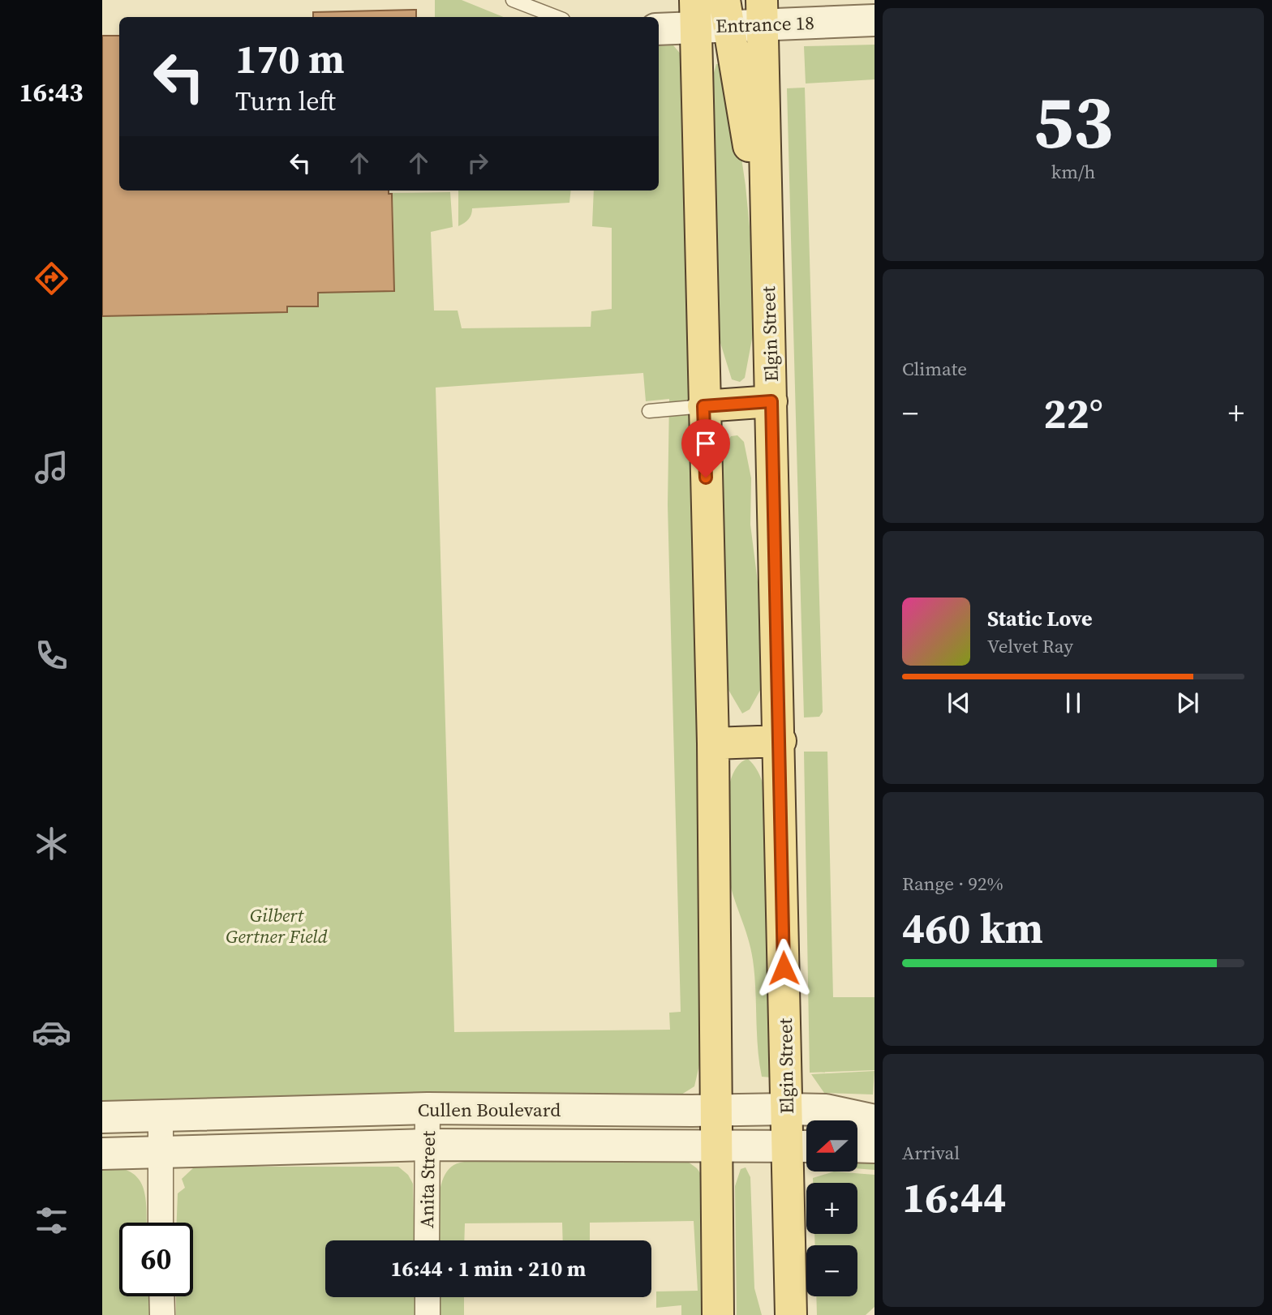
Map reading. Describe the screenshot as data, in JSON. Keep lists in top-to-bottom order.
{
  "streets": {
    "main road": ["Elgin Street"],
    "street": ["Entrance 18", "Cullen Boulevard", "Anita Street"]
  },
  "crossings": [
    ["Entrance 18", "Elgin Street"],
    ["Elgin Street", "Cullen Boulevard"],
    ["Cullen Boulevard", "Anita Street"]
  ],
  "parks": ["Gilbert Gertner Field"],
  "north": "left",
  "page": {
    "tabs": "16:43",
    "tile": [
      ["53", "km/h"],
      "Climate",
      ["Range · 92%", "460 km"],
      ["Arrival", "16:44"]
    ],
    "turn": ["170 m", "Turn left"],
    "heat": ["−", "22°", "+"],
    "song": ["Static Love", "Velvet Ray"],
    "map_buttons": ["+", "−"],
    "limit": "60",
    "trip": "16:44 · 1 min · 210 m"
  }
}
